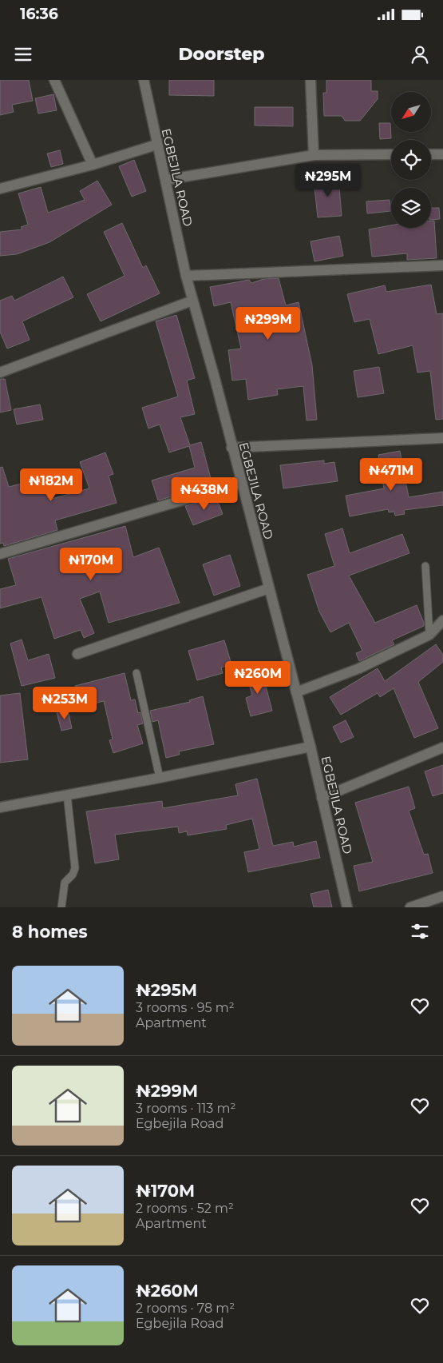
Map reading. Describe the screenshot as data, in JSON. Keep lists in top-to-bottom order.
{
  "streets": {
    "street": ["EGBEJILA ROAD"]
  },
  "north": "bottom left",
  "page": {
    "status": "16:36",
    "header": "Doorstep",
    "price": [
      "₦295M",
      "₦299M",
      "₦471M",
      "₦182M",
      "₦438M",
      "₦170M",
      "₦260M",
      "₦253M"
    ],
    "heading": "8 homes",
    "list": [
      {
        "name": "₦295M",
        "note": "3 rooms · 95 m² · Apartment"
      },
      {
        "name": "₦299M",
        "note": "3 rooms · 113 m² · Egbejila Road"
      },
      {
        "name": "₦170M",
        "note": "2 rooms · 52 m² · Apartment"
      },
      {
        "name": "₦260M",
        "note": "2 rooms · 78 m² · Egbejila Road"
      }
    ]
  }
}
